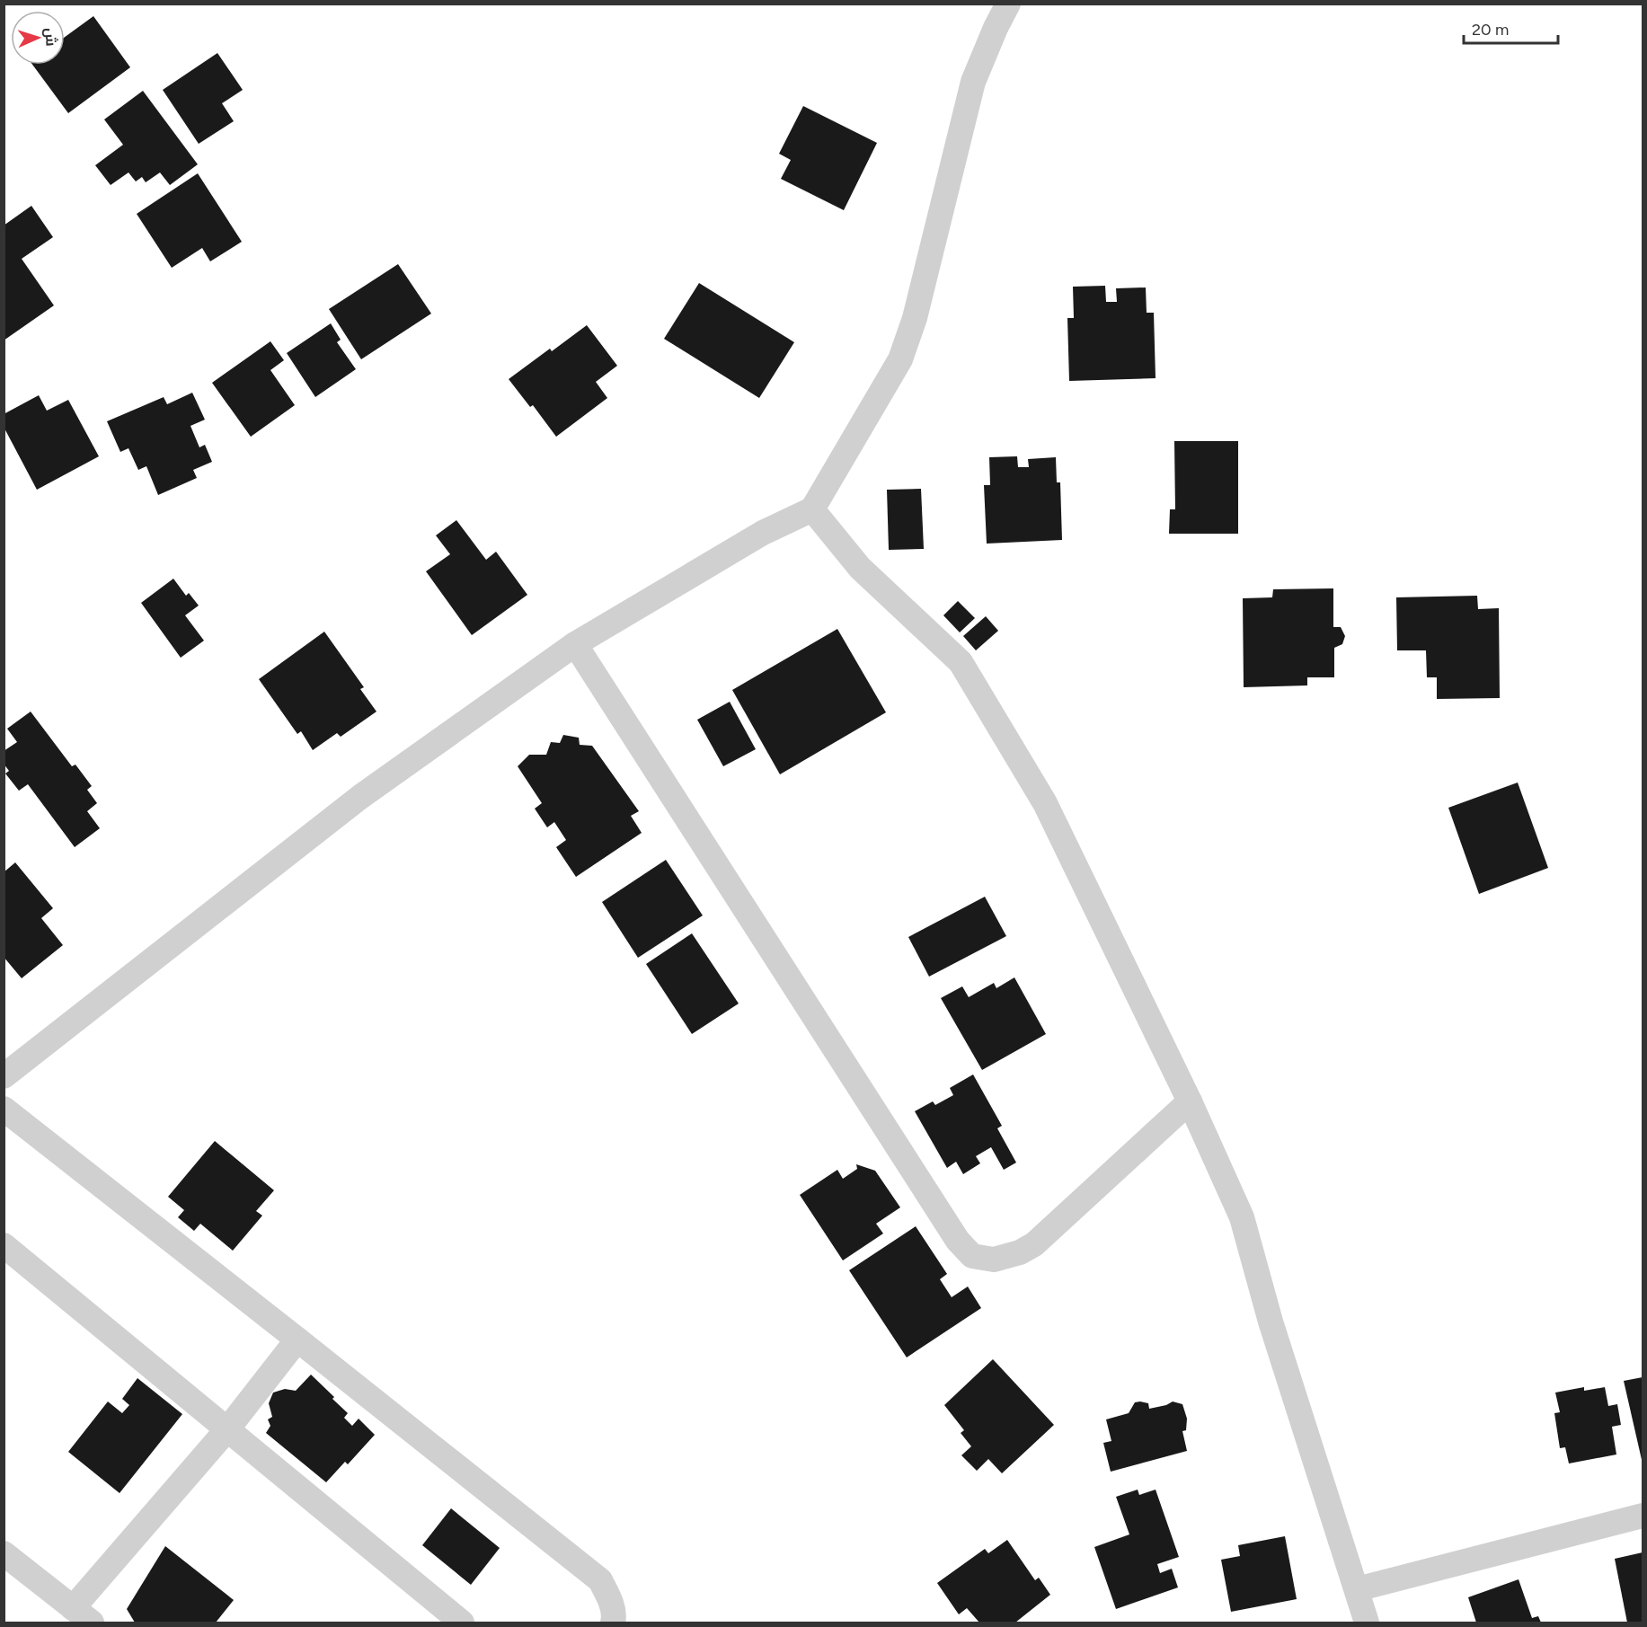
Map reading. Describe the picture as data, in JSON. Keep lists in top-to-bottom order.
{
  "scale_bar": "20 m",
  "north": "right"
}
